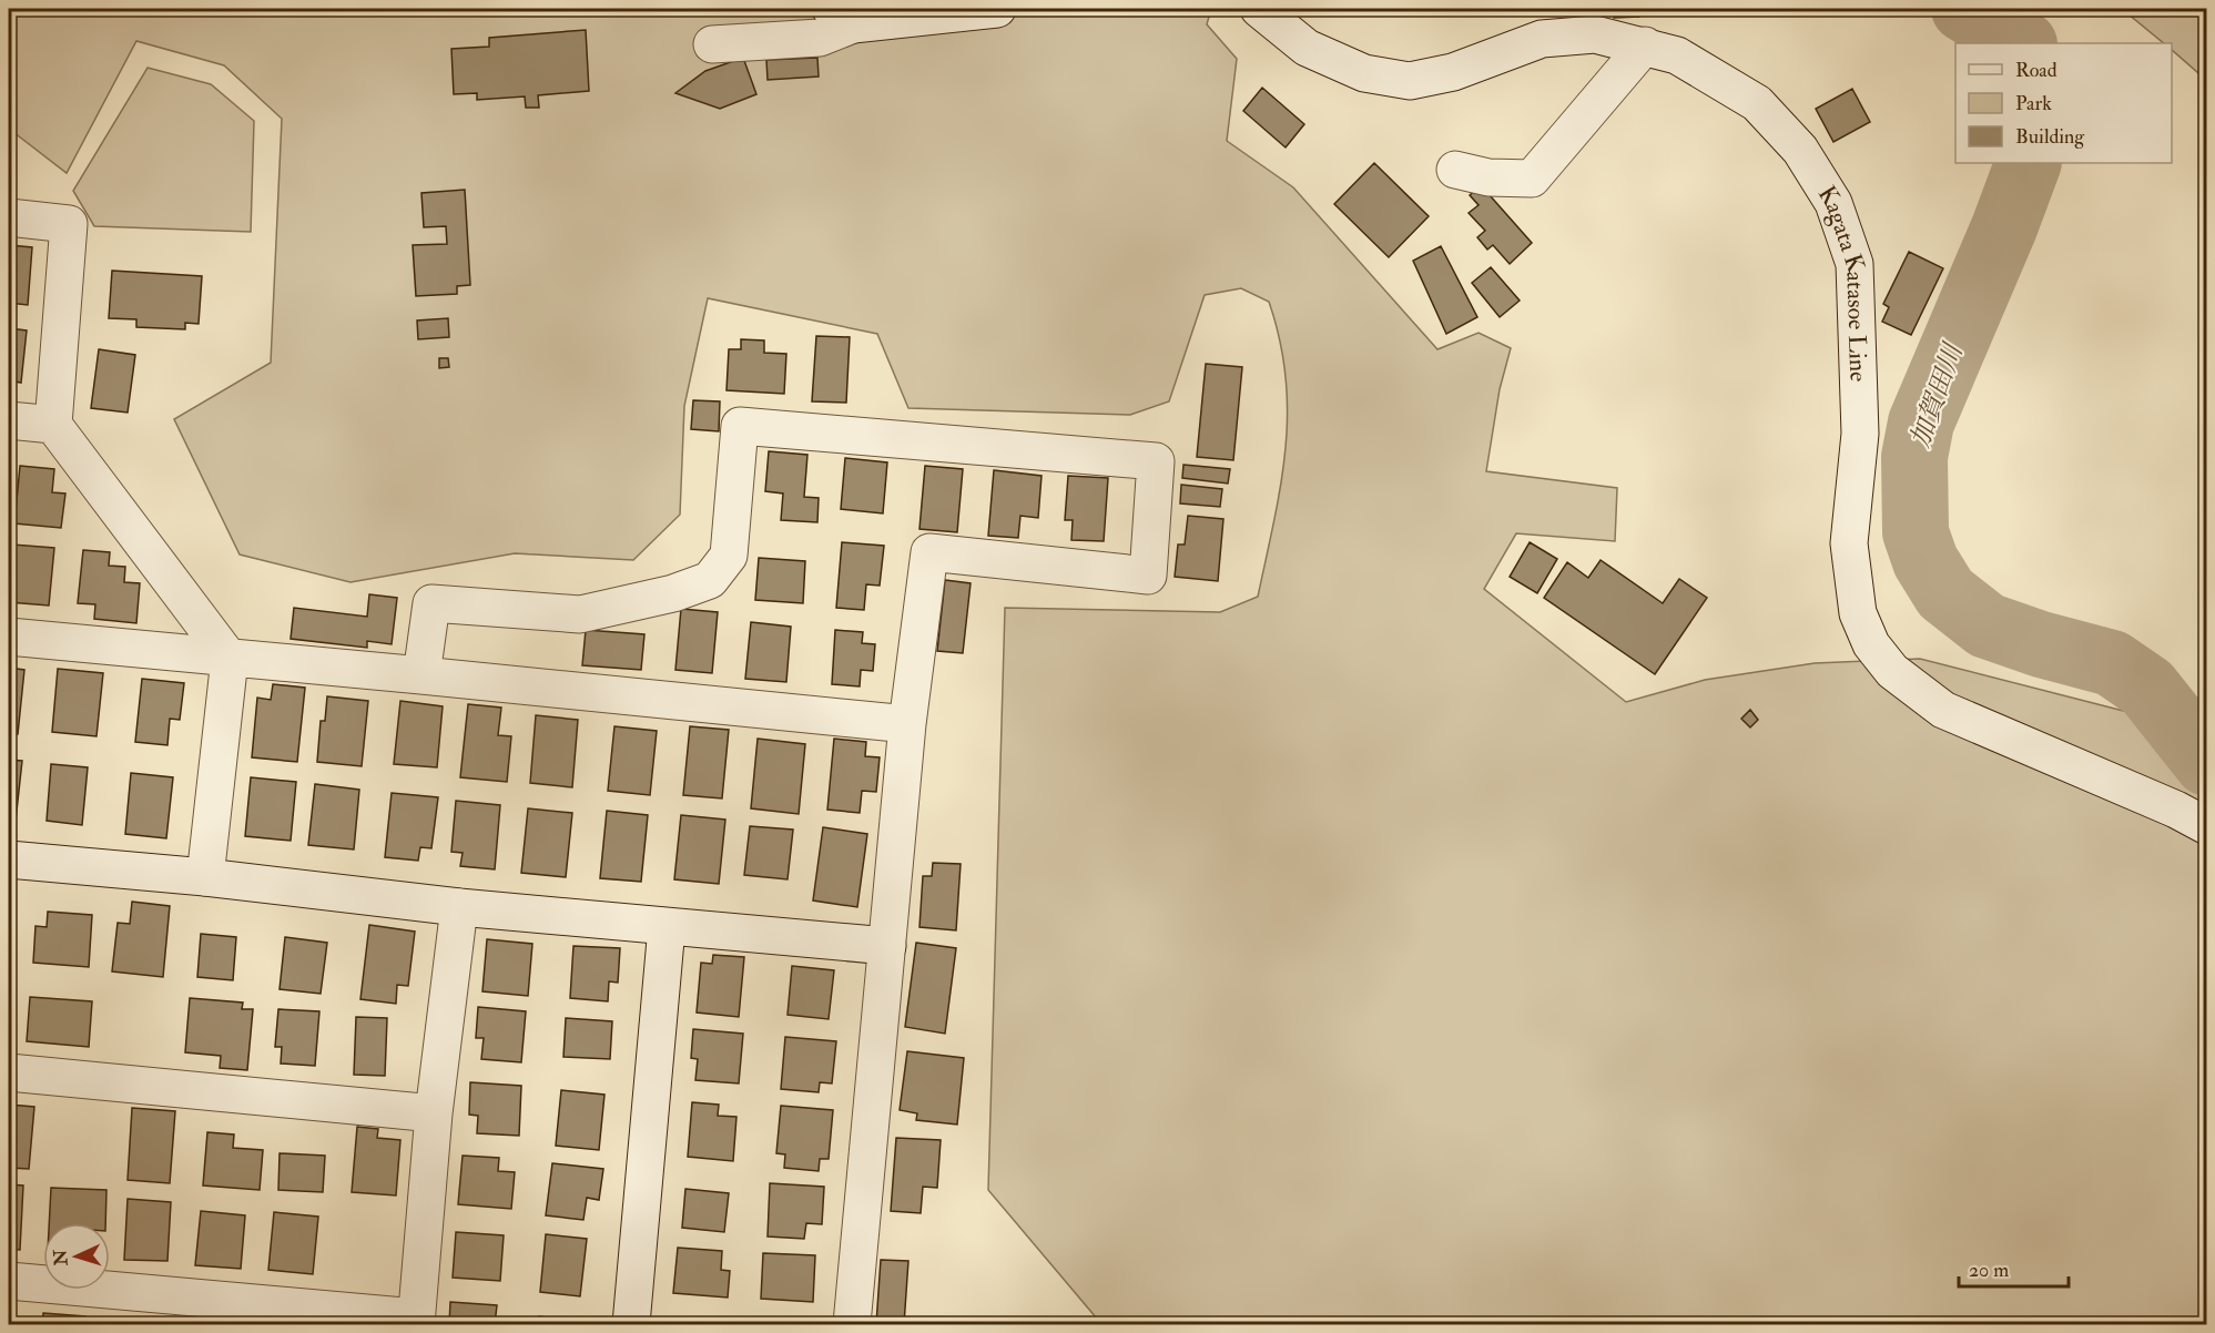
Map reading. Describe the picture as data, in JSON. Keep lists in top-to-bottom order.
{
  "streets": {
    "street": ["Kagata Katasoe Line"]
  },
  "water": ["加賀田川"],
  "legend": ["Road", "Park", "Building"],
  "scale_bar": "20 m",
  "north": "left"
}
